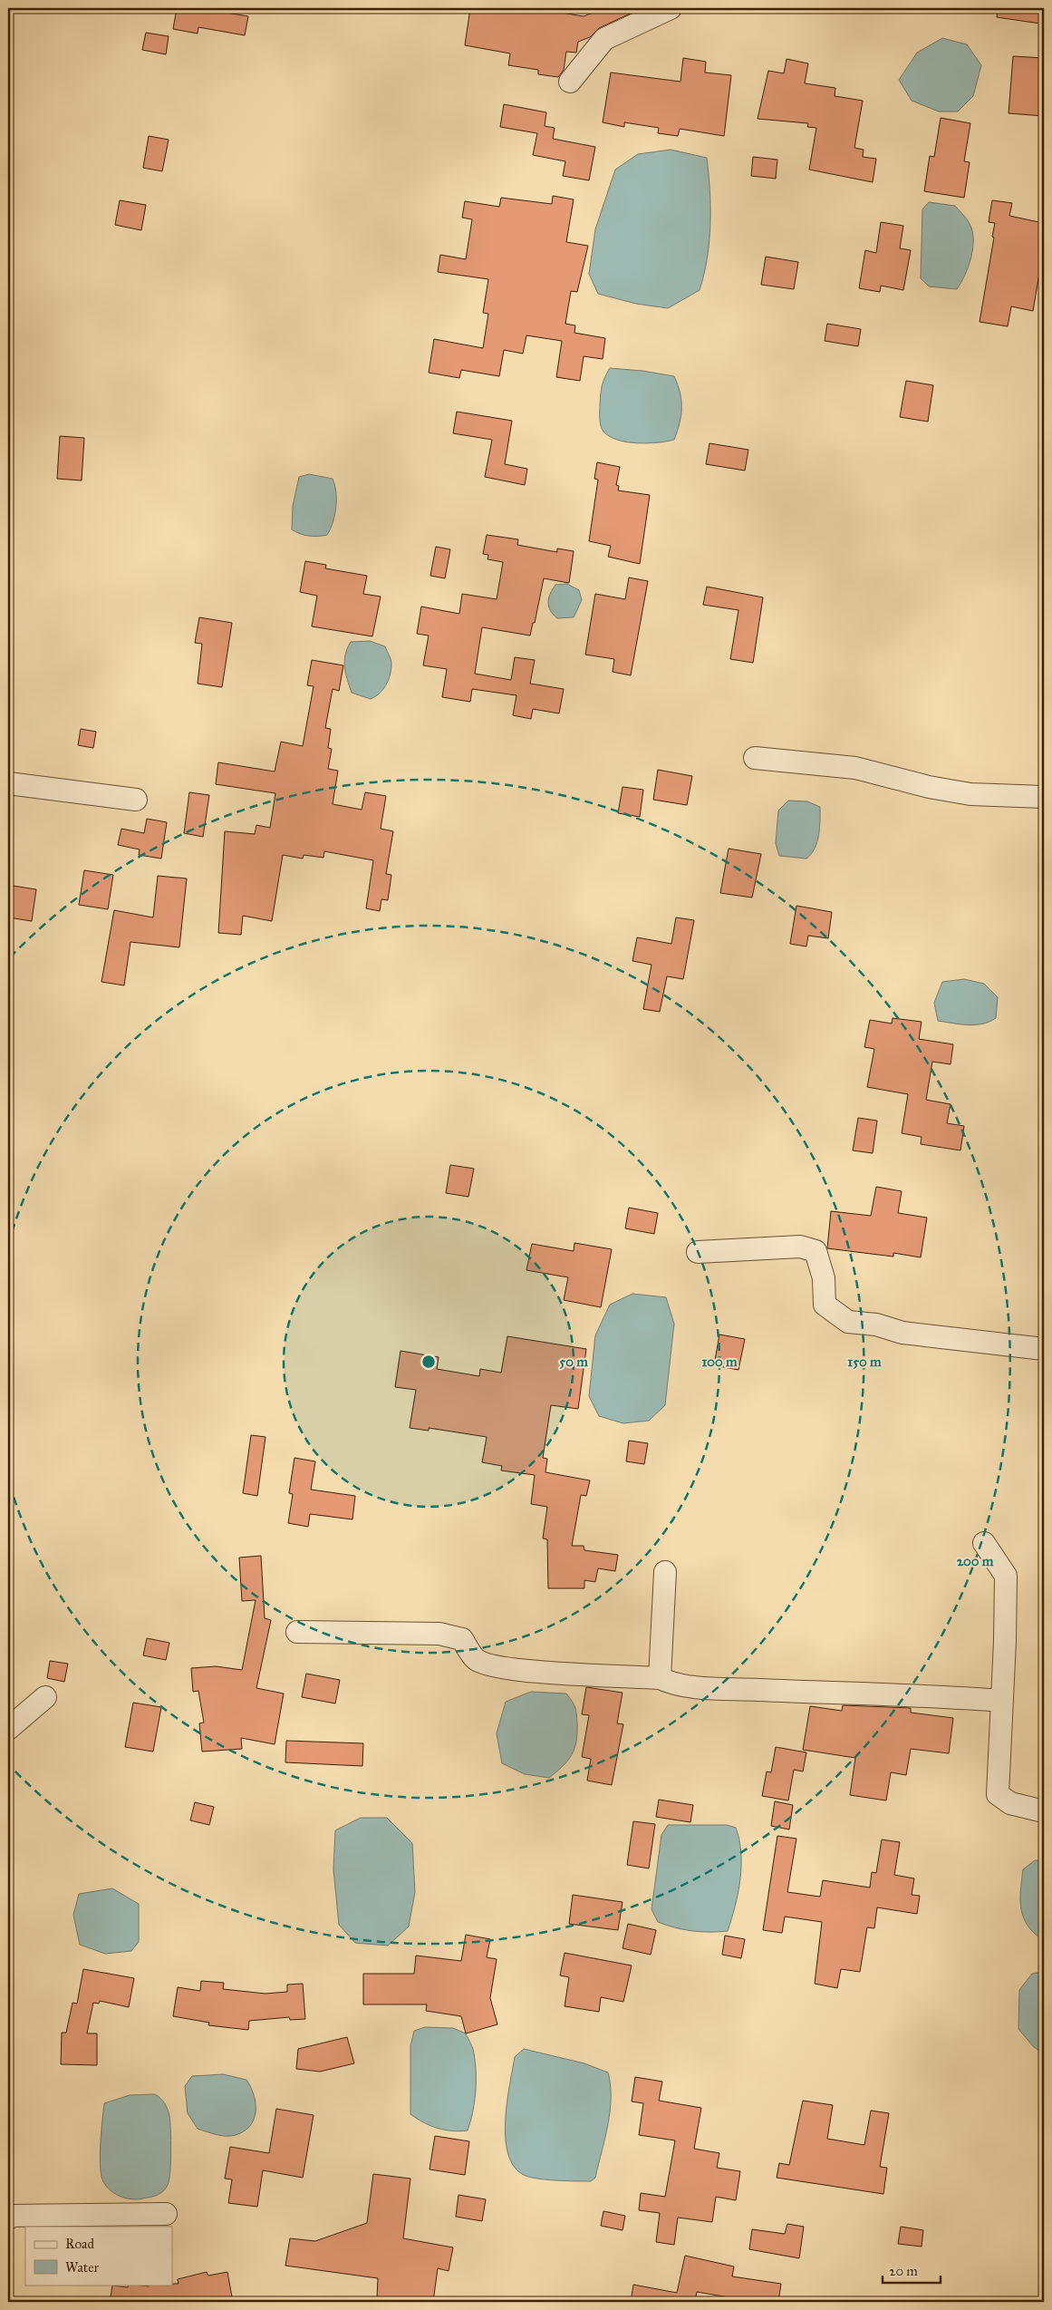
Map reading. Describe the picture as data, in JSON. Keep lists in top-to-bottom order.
{
  "legend": ["Road", "Water"],
  "scale_bar": "20 m",
  "rings": [
    "50 m",
    "100 m",
    "150 m",
    "200 m"
  ]
}
